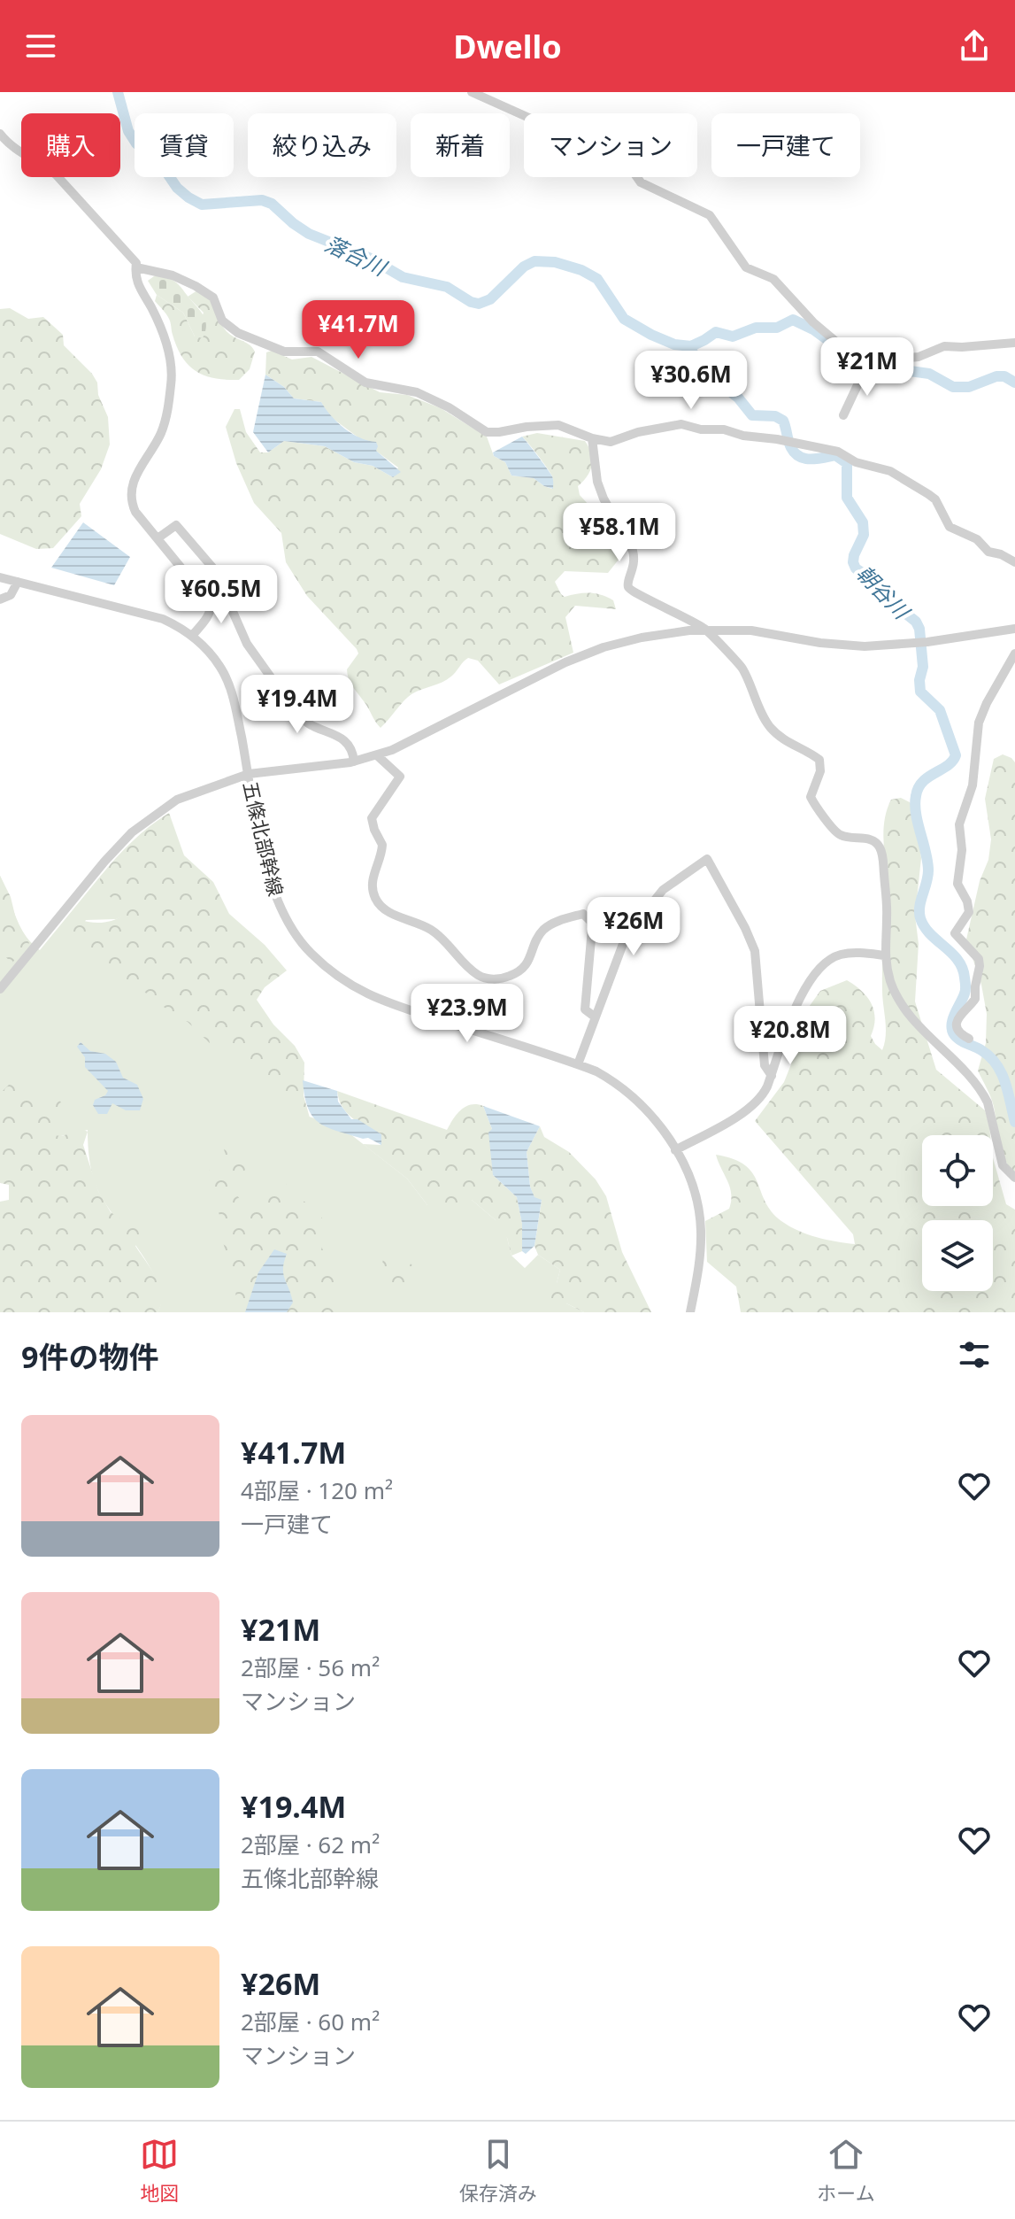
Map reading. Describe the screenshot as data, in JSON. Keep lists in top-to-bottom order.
{
  "streets": {
    "street": ["五條北部幹線"]
  },
  "water": ["落合川", "朝谷川"],
  "page": {
    "header": "Dwello",
    "chip": [
      "購入",
      "賃貸",
      "絞り込み",
      "新着",
      "マンション",
      "一戸建て"
    ],
    "price": [
      "¥41.7M",
      "¥21M",
      "¥30.6M",
      "¥58.1M",
      "¥60.5M",
      "¥19.4M",
      "¥26M",
      "¥23.9M",
      "¥20.8M"
    ],
    "heading": "9件の物件",
    "list": [
      {
        "name": "¥41.7M",
        "note": "4部屋 · 120 m² · 一戸建て"
      },
      {
        "name": "¥21M",
        "note": "2部屋 · 56 m² · マンション"
      },
      {
        "name": "¥19.4M",
        "note": "2部屋 · 62 m² · 五條北部幹線"
      },
      {
        "name": "¥26M",
        "note": "2部屋 · 60 m² · マンション"
      }
    ],
    "tabs": ["地図", "保存済み", "ホーム"]
  }
}
